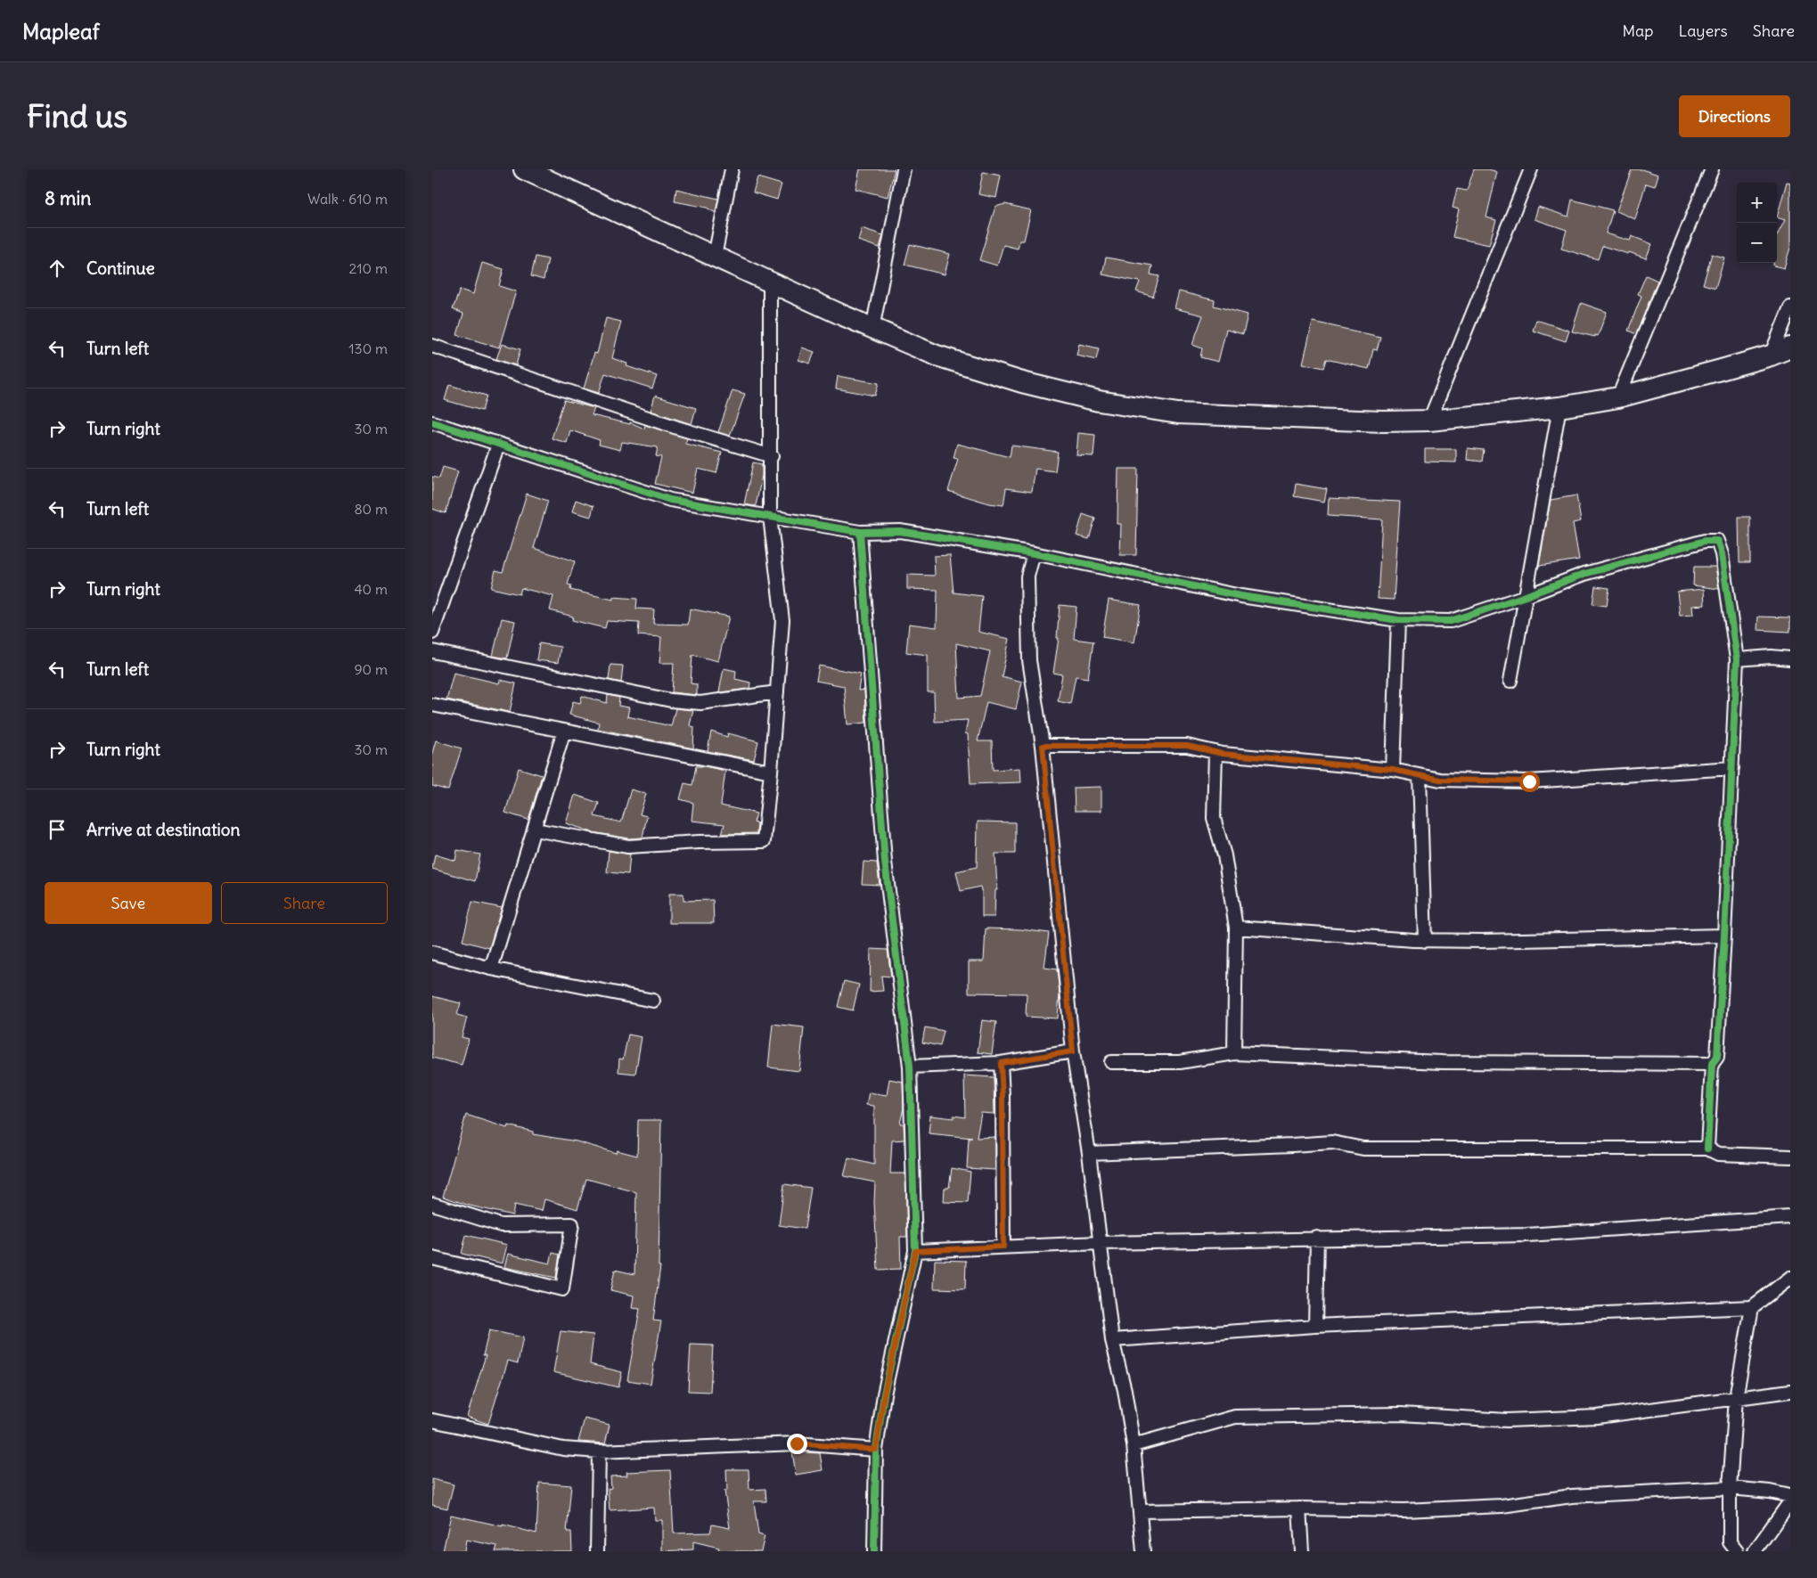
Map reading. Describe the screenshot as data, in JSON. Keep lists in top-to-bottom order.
{
  "page": {
    "header": "Mapleaf",
    "nav": ["Map", "Layers", "Share"],
    "buttons": [
      "Directions",
      ["Save", "Share"]
    ],
    "title": "Find us",
    "heading": ["8 min", "Walk · 610 m"],
    "map_buttons": ["+", "−"],
    "list": [
      ["Continue", "210 m"],
      ["Turn left", "130 m"],
      ["Turn right", "30 m"],
      ["Turn left", "80 m"],
      ["Turn right", "40 m"],
      ["Turn left", "90 m"],
      ["Turn right", "30 m"],
      "Arrive at destination"
    ]
  }
}
